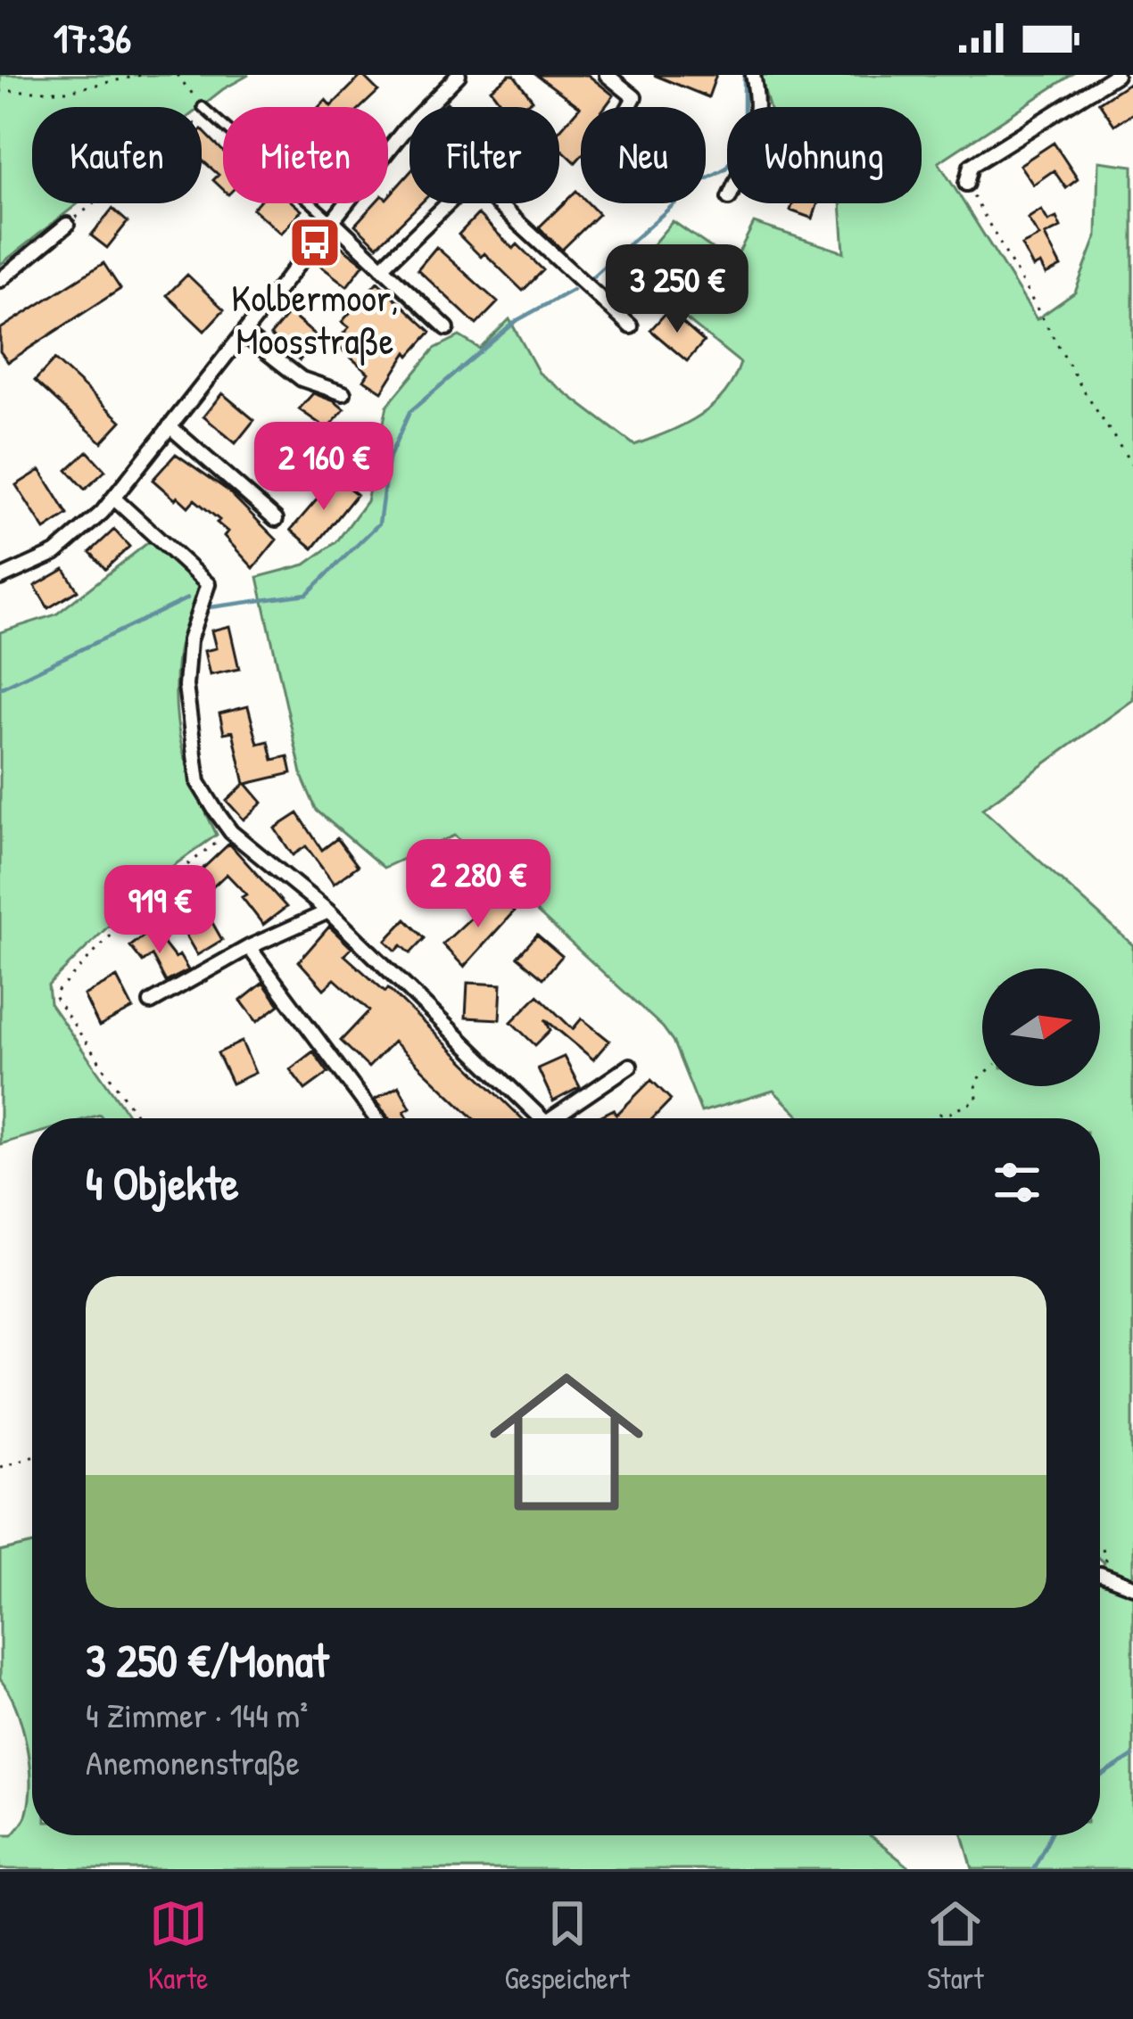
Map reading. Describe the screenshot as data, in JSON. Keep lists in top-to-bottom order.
{
  "places": {
    "bus stop": ["Kolbermoor, Moosstraße"]
  },
  "north": "right",
  "page": {
    "status": "17:36",
    "chip": [
      "Kaufen",
      "Mieten",
      "Filter",
      "Neu",
      "Wohnung"
    ],
    "price": [
      "3 250 €",
      "2 160 €",
      "2 280 €",
      "919 €"
    ],
    "heading": "4 Objekte",
    "list": [
      {
        "name": "3 250 €/Monat",
        "note": "4 Zimmer · 144 m² · Anemonenstraße"
      }
    ],
    "tabs": ["Karte", "Gespeichert", "Start"]
  }
}
